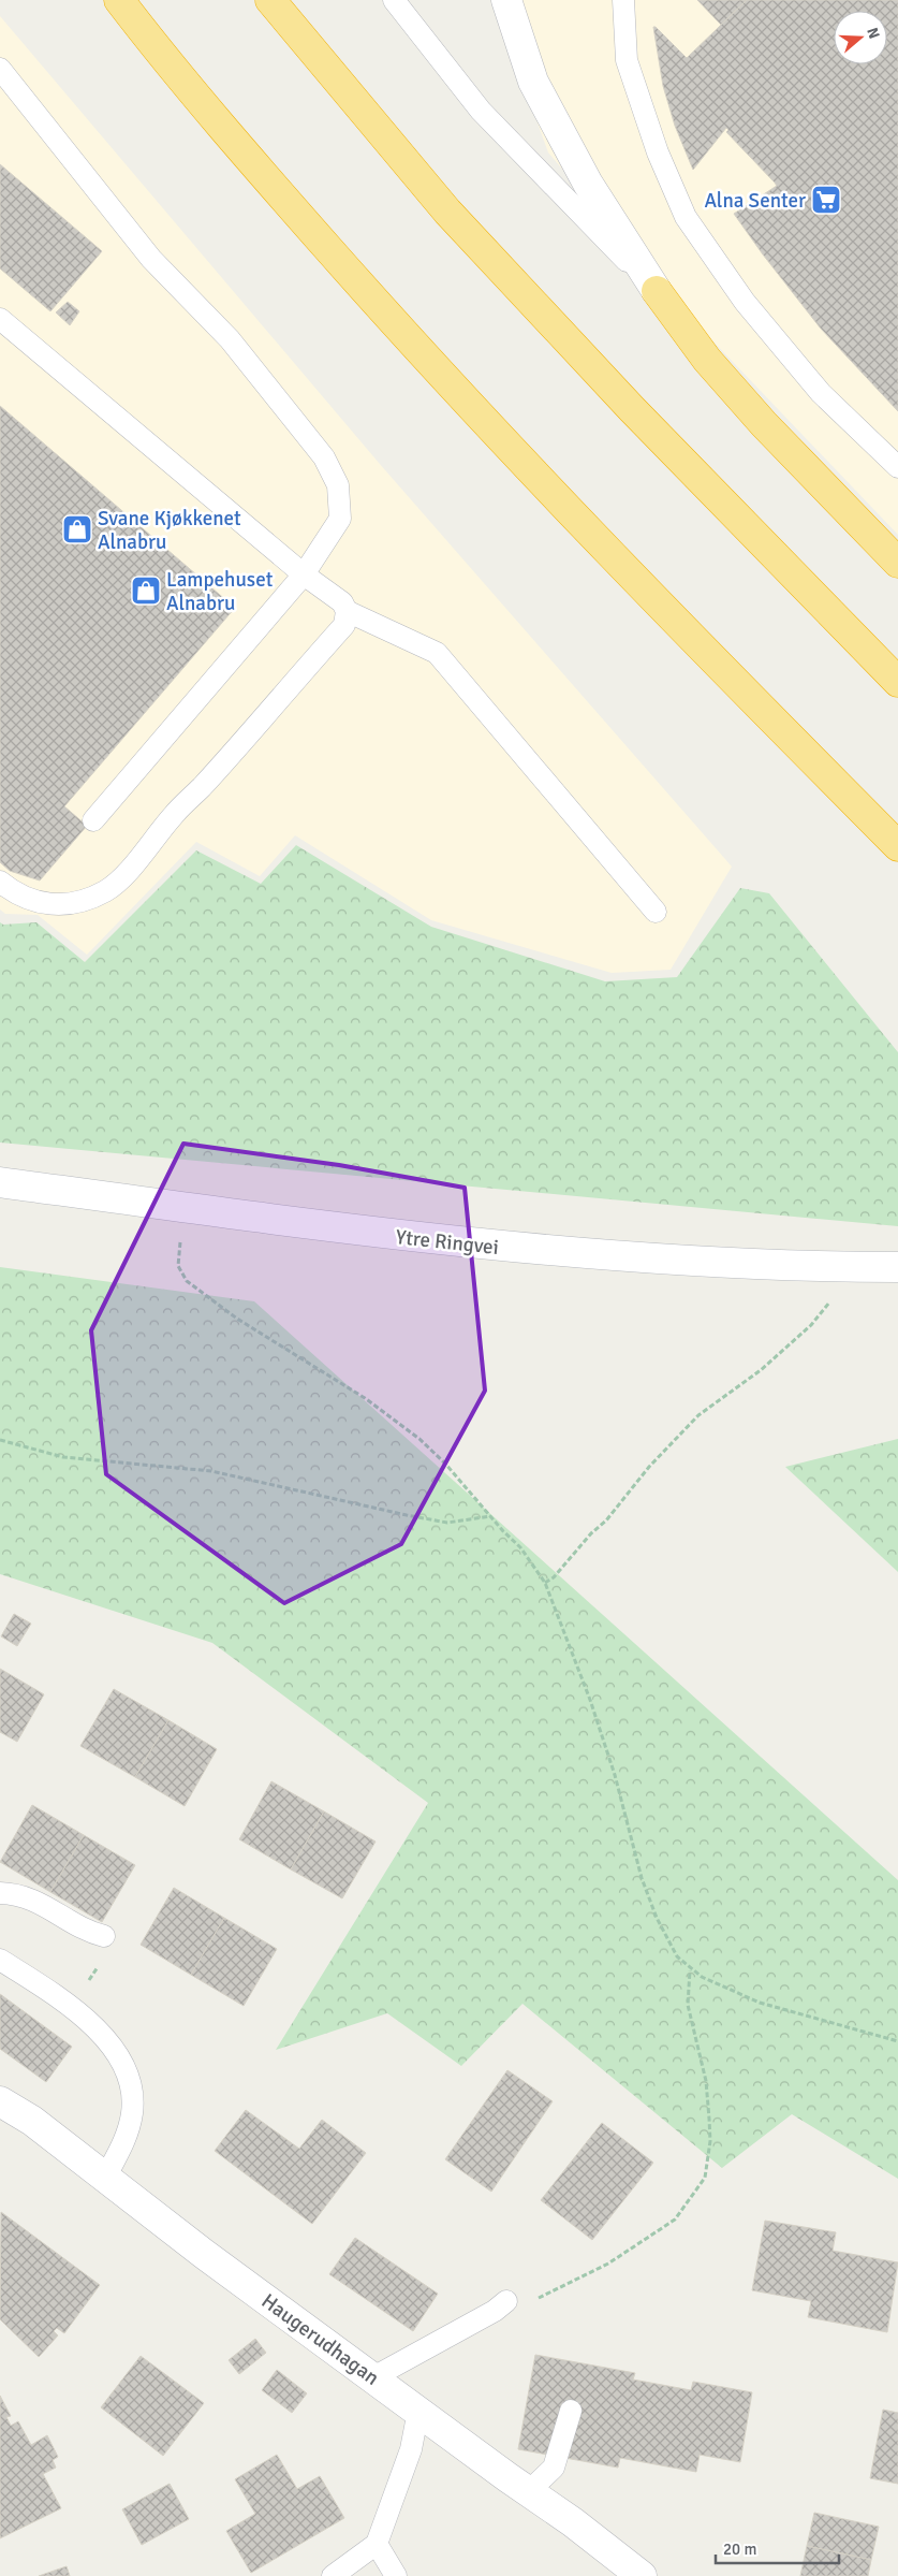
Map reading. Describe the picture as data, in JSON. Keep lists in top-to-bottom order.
{
  "streets": {
    "street": ["Ytre Ringvei", "Haugerudhagan"]
  },
  "places": {
    "supermarket": ["Alna Senter"],
    "shop": ["Svane Kjøkkenet Alnabru", "Lampehuset Alnabru"]
  },
  "scale_bar": "20 m",
  "north": "right"
}
